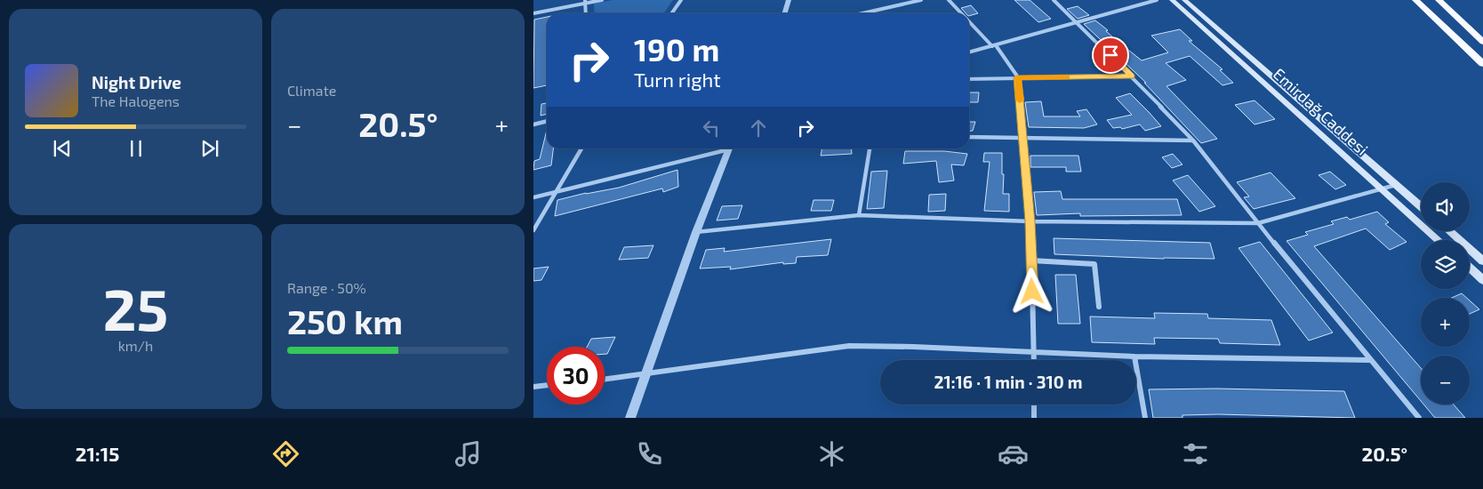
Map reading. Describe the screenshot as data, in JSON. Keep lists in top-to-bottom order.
{
  "streets": {
    "main road": ["Emirdağ Caddesi"]
  },
  "page": {
    "tile": [
      "Climate",
      ["25", "km/h"],
      ["Range · 50%", "250 km"]
    ],
    "turn": ["190 m", "Turn right"],
    "song": ["Night Drive", "The Halogens"],
    "heat": ["−", "20.5°", "+"],
    "map_buttons": ["+", "−"],
    "limit": "30",
    "trip": "21:16 · 1 min · 310 m",
    "tabs": ["21:15", "20.5°"]
  }
}
